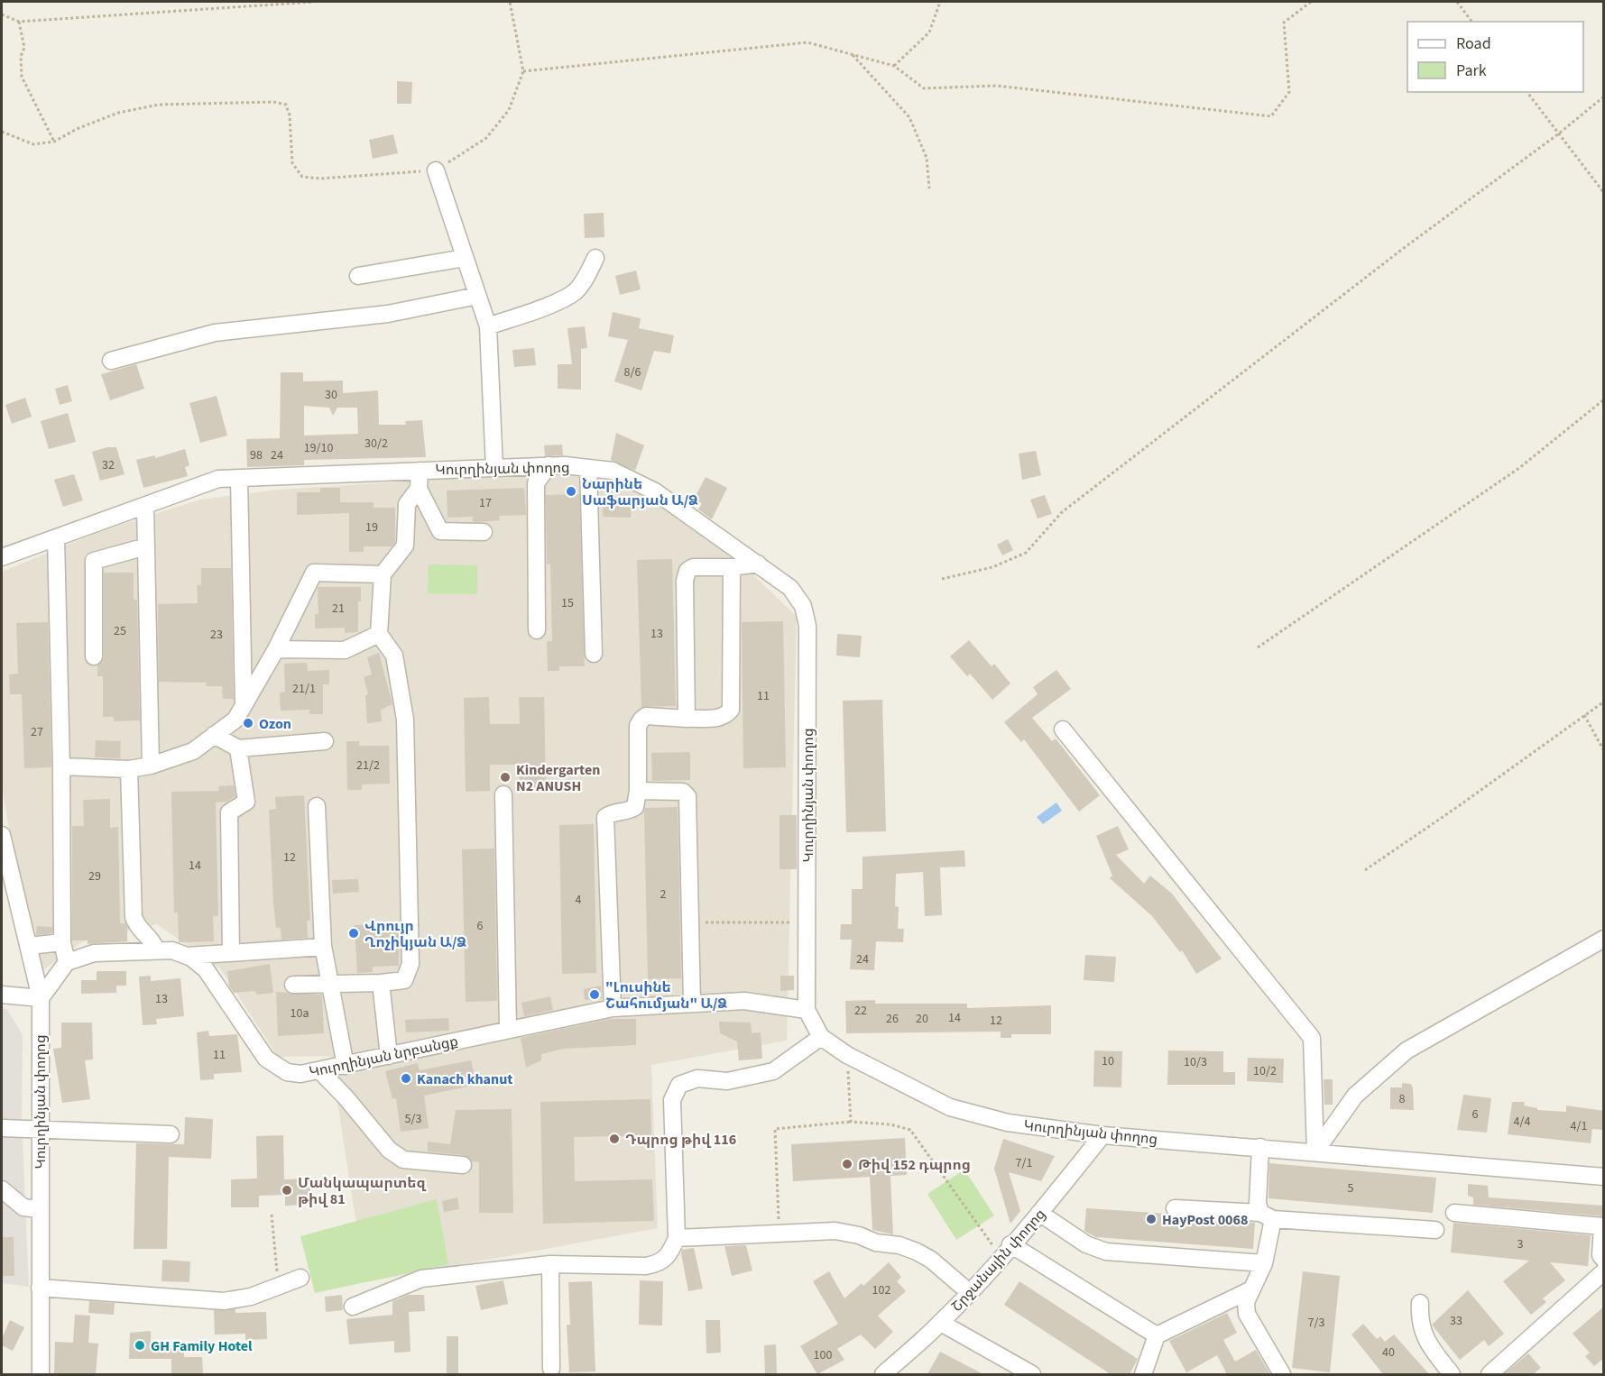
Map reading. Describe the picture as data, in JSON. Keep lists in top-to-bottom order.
{
  "streets": {
    "street": ["Կուրղինյան փողոց", "Կուրղինյան նրբանցք", "Շրջանային փողոց"]
  },
  "crossings": [
    ["Կուրղինյան փողոց", "Կուրղինյան նրբանցք"],
    ["Կուրղինյան փողոց", "Շրջանային փողոց"]
  ],
  "places": [
    "Նարինե Սաֆարյան Ա/Ձ",
    "Ozon",
    "Kindergarten N2 ANUSH",
    "Վրույր Ղոչիկյան Ա/Ձ",
    "\"Լուսինե Շահումյան\" Ա/Ձ",
    "Kanach khanut",
    "Դպրոց թիվ 116",
    "Թիվ 152 դպրոց",
    "Մանկապարտեզ թիվ 81",
    "HayPost 0068",
    "GH Family Hotel"
  ],
  "house_numbers": [
    "8/6",
    "30",
    "30/2",
    "19/10",
    "98",
    "24",
    "32",
    "17",
    "19",
    "15",
    "21",
    "25",
    "13",
    "23",
    "21/1",
    "11",
    "27",
    "21/2",
    "12",
    "14",
    "29",
    "2",
    "4",
    "6",
    "24",
    "13",
    "22",
    "10a",
    "14",
    "26",
    "20",
    "12",
    "11",
    "10",
    "10/3",
    "10/2",
    "8",
    "6",
    "5/3",
    "4/4",
    "4/1",
    "7/1",
    "5",
    "3",
    "102",
    "33",
    "7/3",
    "40",
    "100"
  ],
  "legend": ["Road", "Park"]
}
